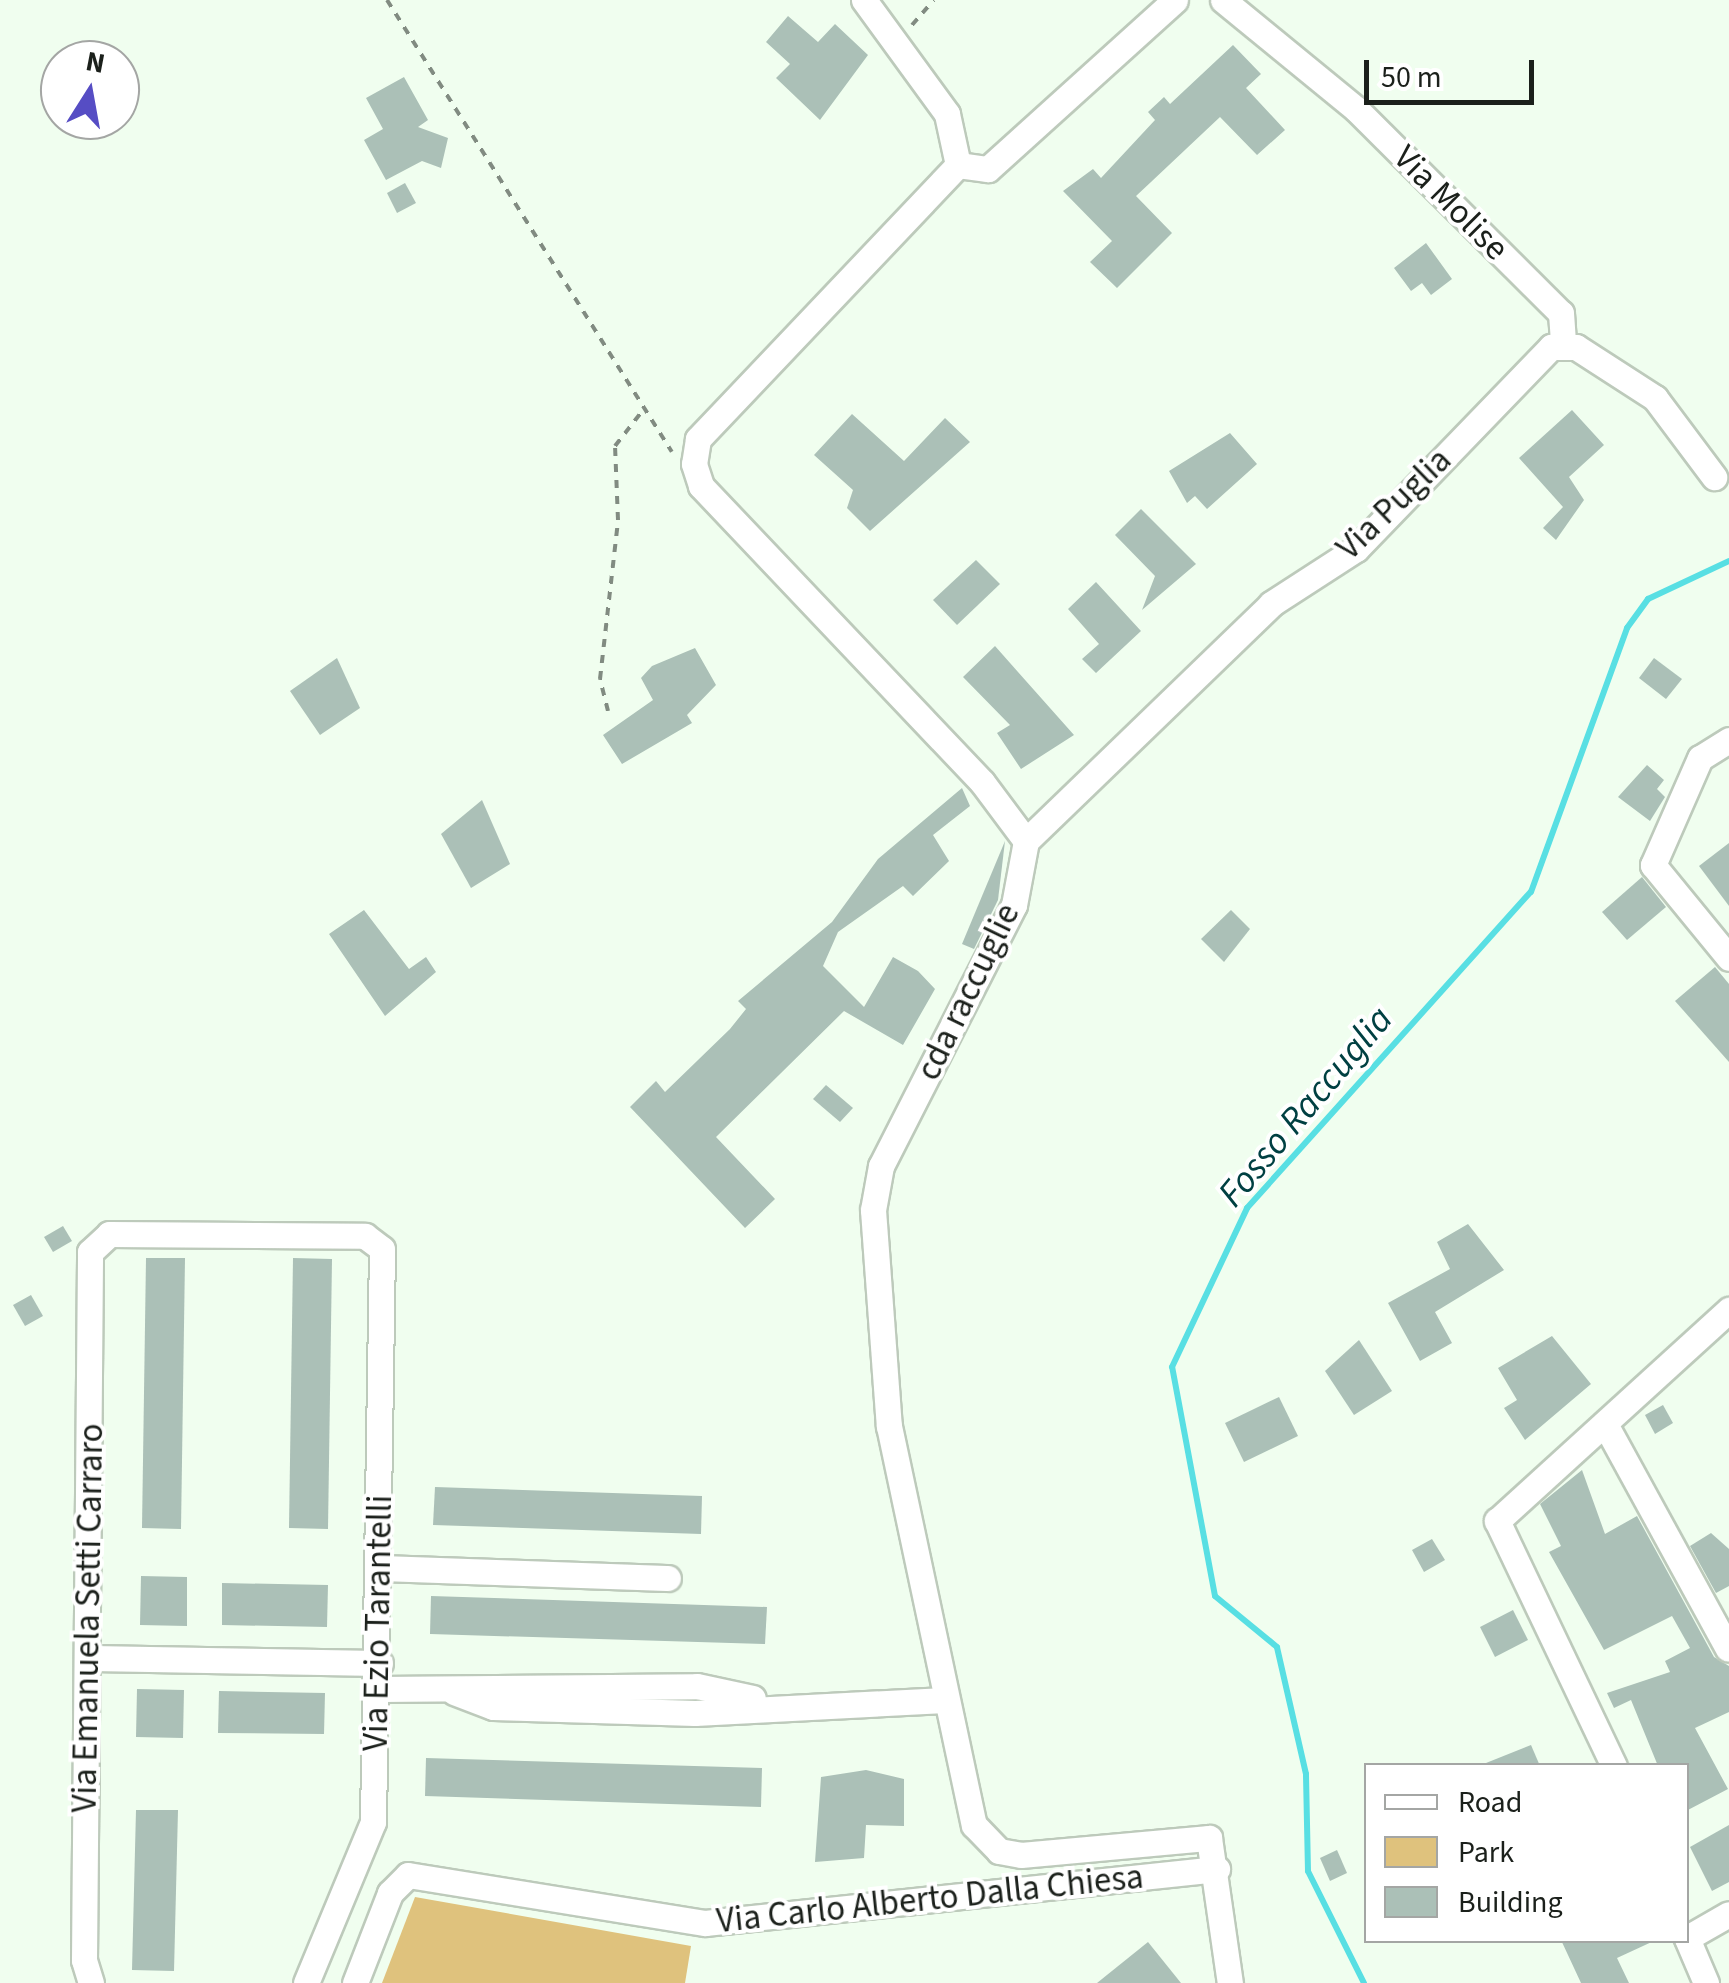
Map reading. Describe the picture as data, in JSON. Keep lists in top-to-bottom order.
{
  "streets": {
    "street": [
      "Via Molise",
      "Via Puglia",
      "cda raccuglie",
      "Via Emanuela Setti Carraro",
      "Via Ezio Tarantelli",
      "Via Carlo Alberto Dalla Chiesa"
    ]
  },
  "crossings": [
    ["Via Molise", "Via Puglia"],
    ["Via Puglia", "cda raccuglie"],
    ["cda raccuglie", "Via Carlo Alberto Dalla Chiesa"],
    ["Via Emanuela Setti Carraro", "Via Ezio Tarantelli"]
  ],
  "water": ["Fosso Raccuglia"],
  "legend": ["Road", "Park", "Building"],
  "scale_bar": "50 m",
  "north": "top"
}
